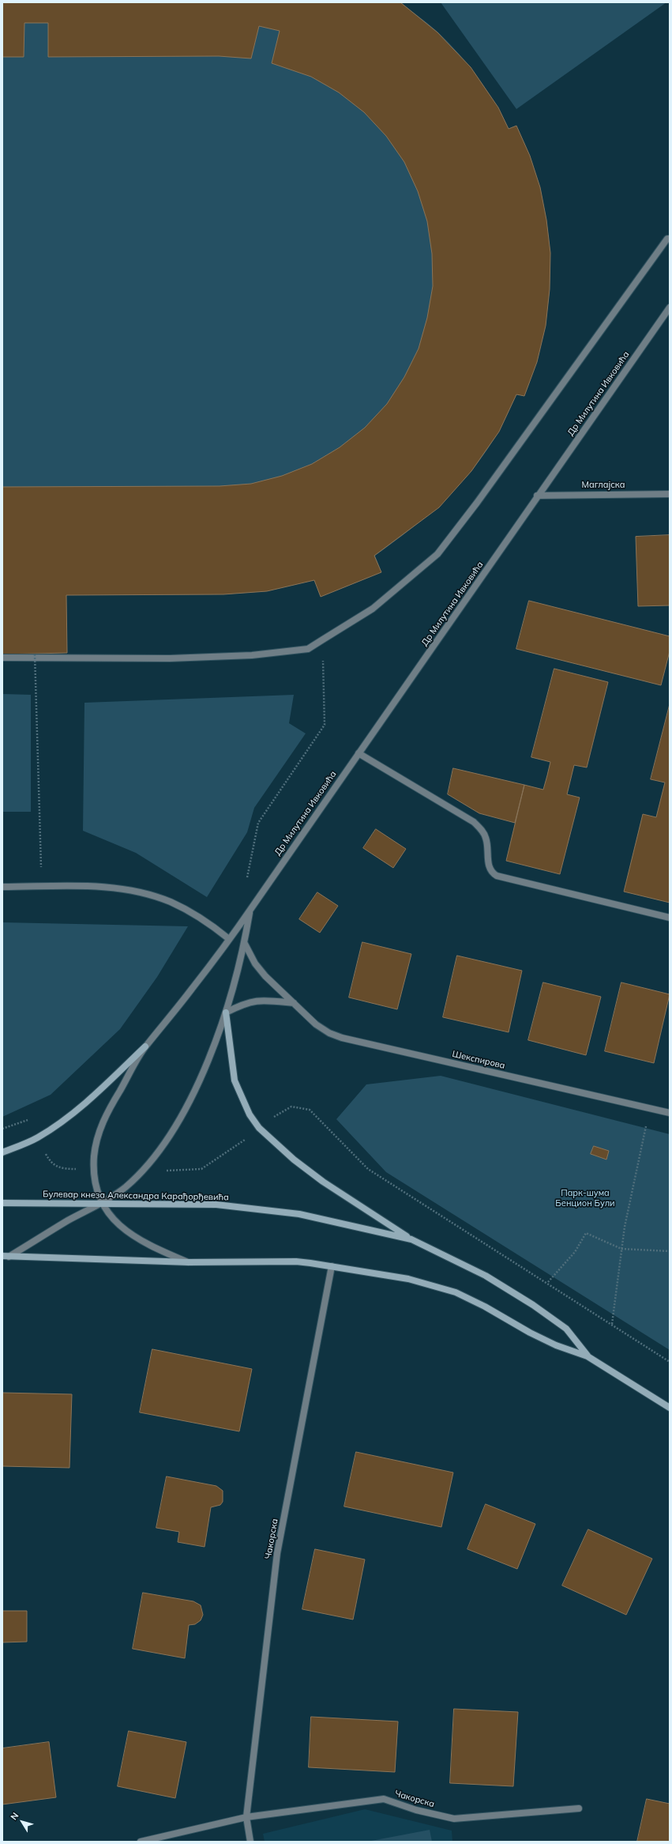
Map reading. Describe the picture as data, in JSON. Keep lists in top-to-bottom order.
{
  "streets": {
    "main road": ["Булевар кнеза Александра Карађорђевића"],
    "street": [
      "Др Милутина Ивковића",
      "Маглајска",
      "Шекспирова",
      "Чакорска"
    ]
  },
  "crossings": [
    ["Др Милутина Ивковића", "Маглајска"],
    ["Др Милутина Ивковића", "Шекспирова"],
    ["Др Милутина Ивковића", "Булевар кнеза Александра Карађорђевића"],
    ["Булевар кнеза Александра Карађорђевића", "Чакорска"]
  ],
  "parks": ["Парк-шума Бенцион Були"],
  "north": "top left"
}
